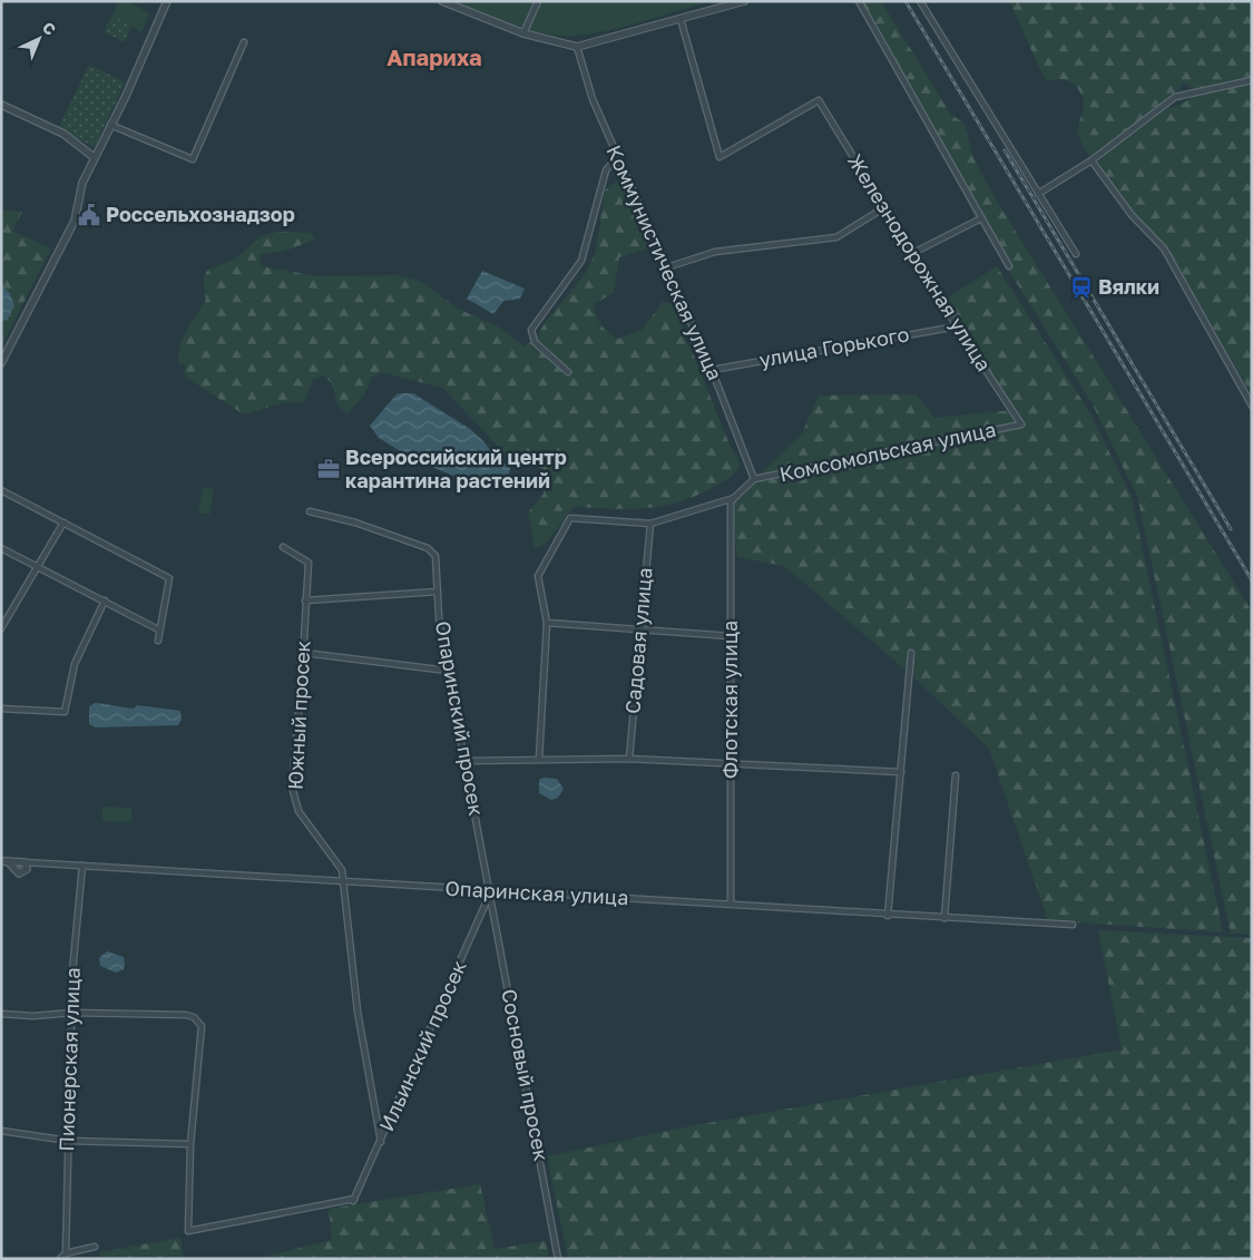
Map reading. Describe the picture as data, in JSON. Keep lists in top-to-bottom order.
{
  "streets": {
    "street": [
      "Коммунистическая улица",
      "Железнодорожная улица",
      "улица Горького",
      "Комсомольская улица",
      "Садовая улица",
      "Флотская улица",
      "Южный просек",
      "Опаринский просек",
      "Опаринская улица",
      "Ильинский просек",
      "Пионерская улица",
      "Сосновый просек"
    ]
  },
  "crossings": [
    ["Коммунистическая улица", "улица Горького"],
    ["Коммунистическая улица", "Комсомольская улица"],
    ["Железнодорожная улица", "улица Горького"],
    ["Железнодорожная улица", "Комсомольская улица"],
    ["Флотская улица", "Опаринская улица"],
    ["Южный просек", "Опаринская улица"],
    ["Южный просек", "Ильинский просек"],
    ["Опаринский просек", "Опаринская улица"],
    ["Опаринский просек", "Ильинский просек"],
    ["Опаринский просек", "Сосновый просек"],
    ["Опаринская улица", "Ильинский просек"],
    ["Опаринская улица", "Пионерская улица"],
    ["Опаринская улица", "Сосновый просек"],
    ["Ильинский просек", "Сосновый просек"]
  ],
  "districts": ["Апариха"],
  "places": {
    "public building": ["Россельхознадзор"],
    "station": ["Вялки"],
    "office": ["Всероссийский центр карантина растений"]
  },
  "north": "top right"
}
